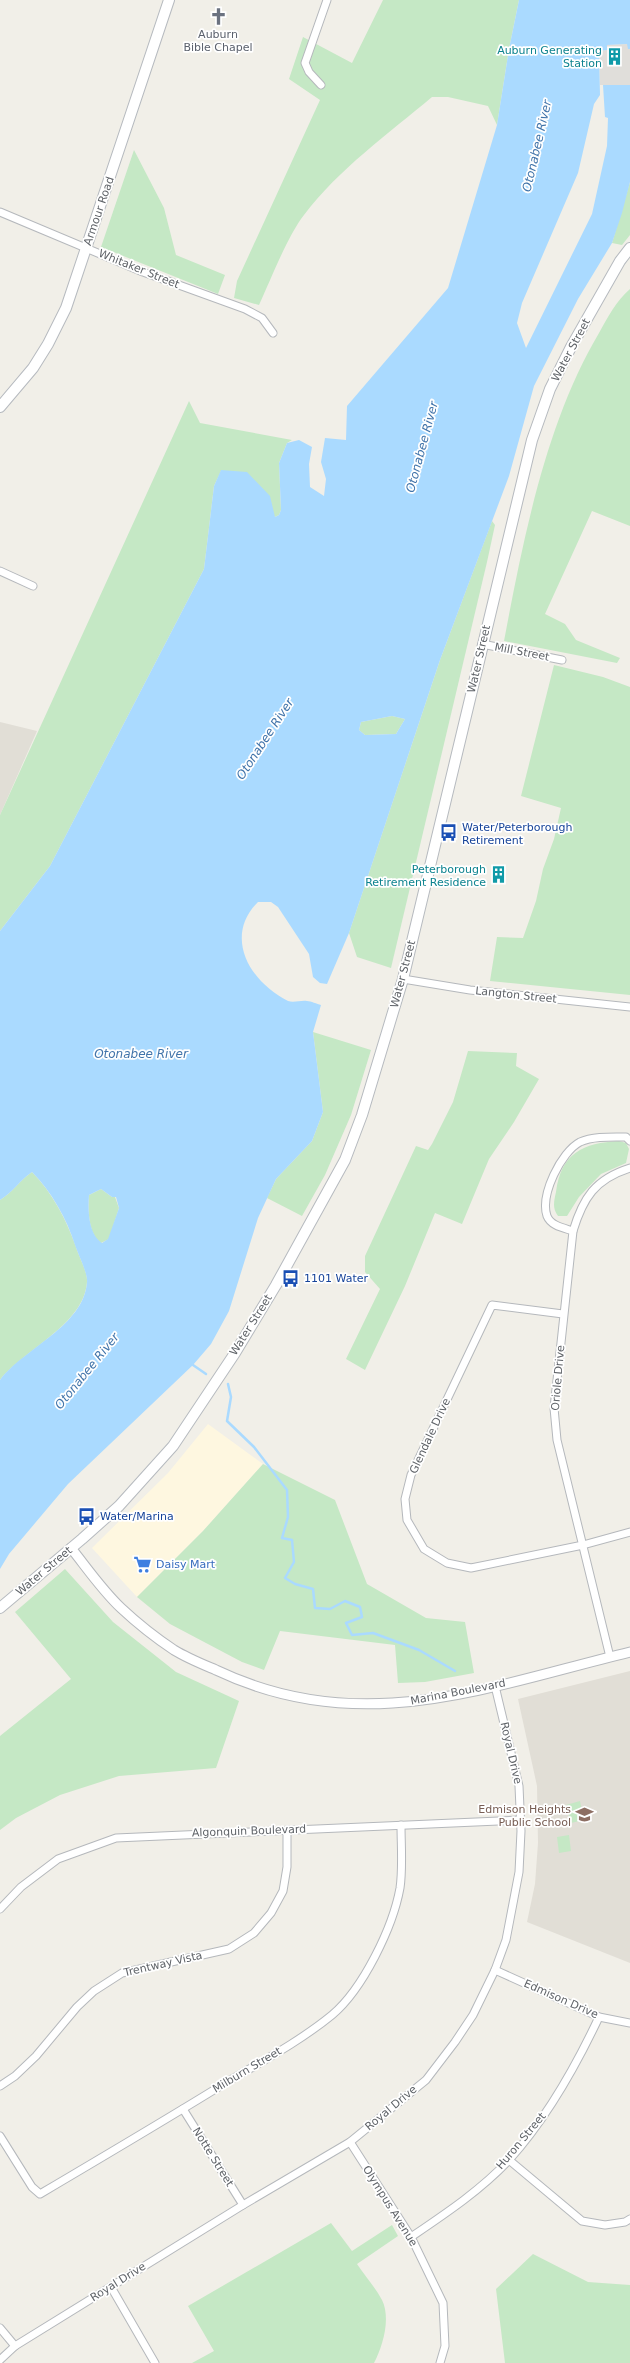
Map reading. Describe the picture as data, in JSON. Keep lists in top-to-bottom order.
{
  "streets": {
    "main road": ["Armour Road", "Water Street"],
    "street": [
      "Whitaker Street",
      "Mill Street",
      "Langton Street",
      "Oriole Drive",
      "Glendale Drive",
      "Marina Boulevard",
      "Royal Drive",
      "Algonquin Boulevard",
      "Trentway Vista",
      "Edmison Drive",
      "Milburn Street",
      "Huron Street",
      "Notte Street",
      "Olympus Avenue"
    ]
  },
  "crossings": [
    ["Armour Road", "Whitaker Street"],
    ["Water Street", "Mill Street"],
    ["Water Street", "Langton Street"],
    ["Water Street", "Marina Boulevard"],
    ["Oriole Drive", "Glendale Drive"],
    ["Oriole Drive", "Marina Boulevard"],
    ["Marina Boulevard", "Royal Drive"],
    ["Royal Drive", "Algonquin Boulevard"],
    ["Royal Drive", "Edmison Drive"],
    ["Royal Drive", "Notte Street"],
    ["Royal Drive", "Olympus Avenue"],
    ["Algonquin Boulevard", "Trentway Vista"],
    ["Algonquin Boulevard", "Milburn Street"],
    ["Edmison Drive", "Huron Street"],
    ["Milburn Street", "Notte Street"],
    ["Huron Street", "Olympus Avenue"]
  ],
  "water": ["Otonabee River"],
  "places": {
    "church": ["Auburn Bible Chapel"],
    "building": ["Auburn Generating Station", "Peterborough Retirement Residence"],
    "bus stop": ["Water/Peterborough Retirement", "1101 Water", "Water/Marina"],
    "supermarket": ["Daisy Mart"],
    "school or university": ["Edmison Heights Public School"]
  }
}
